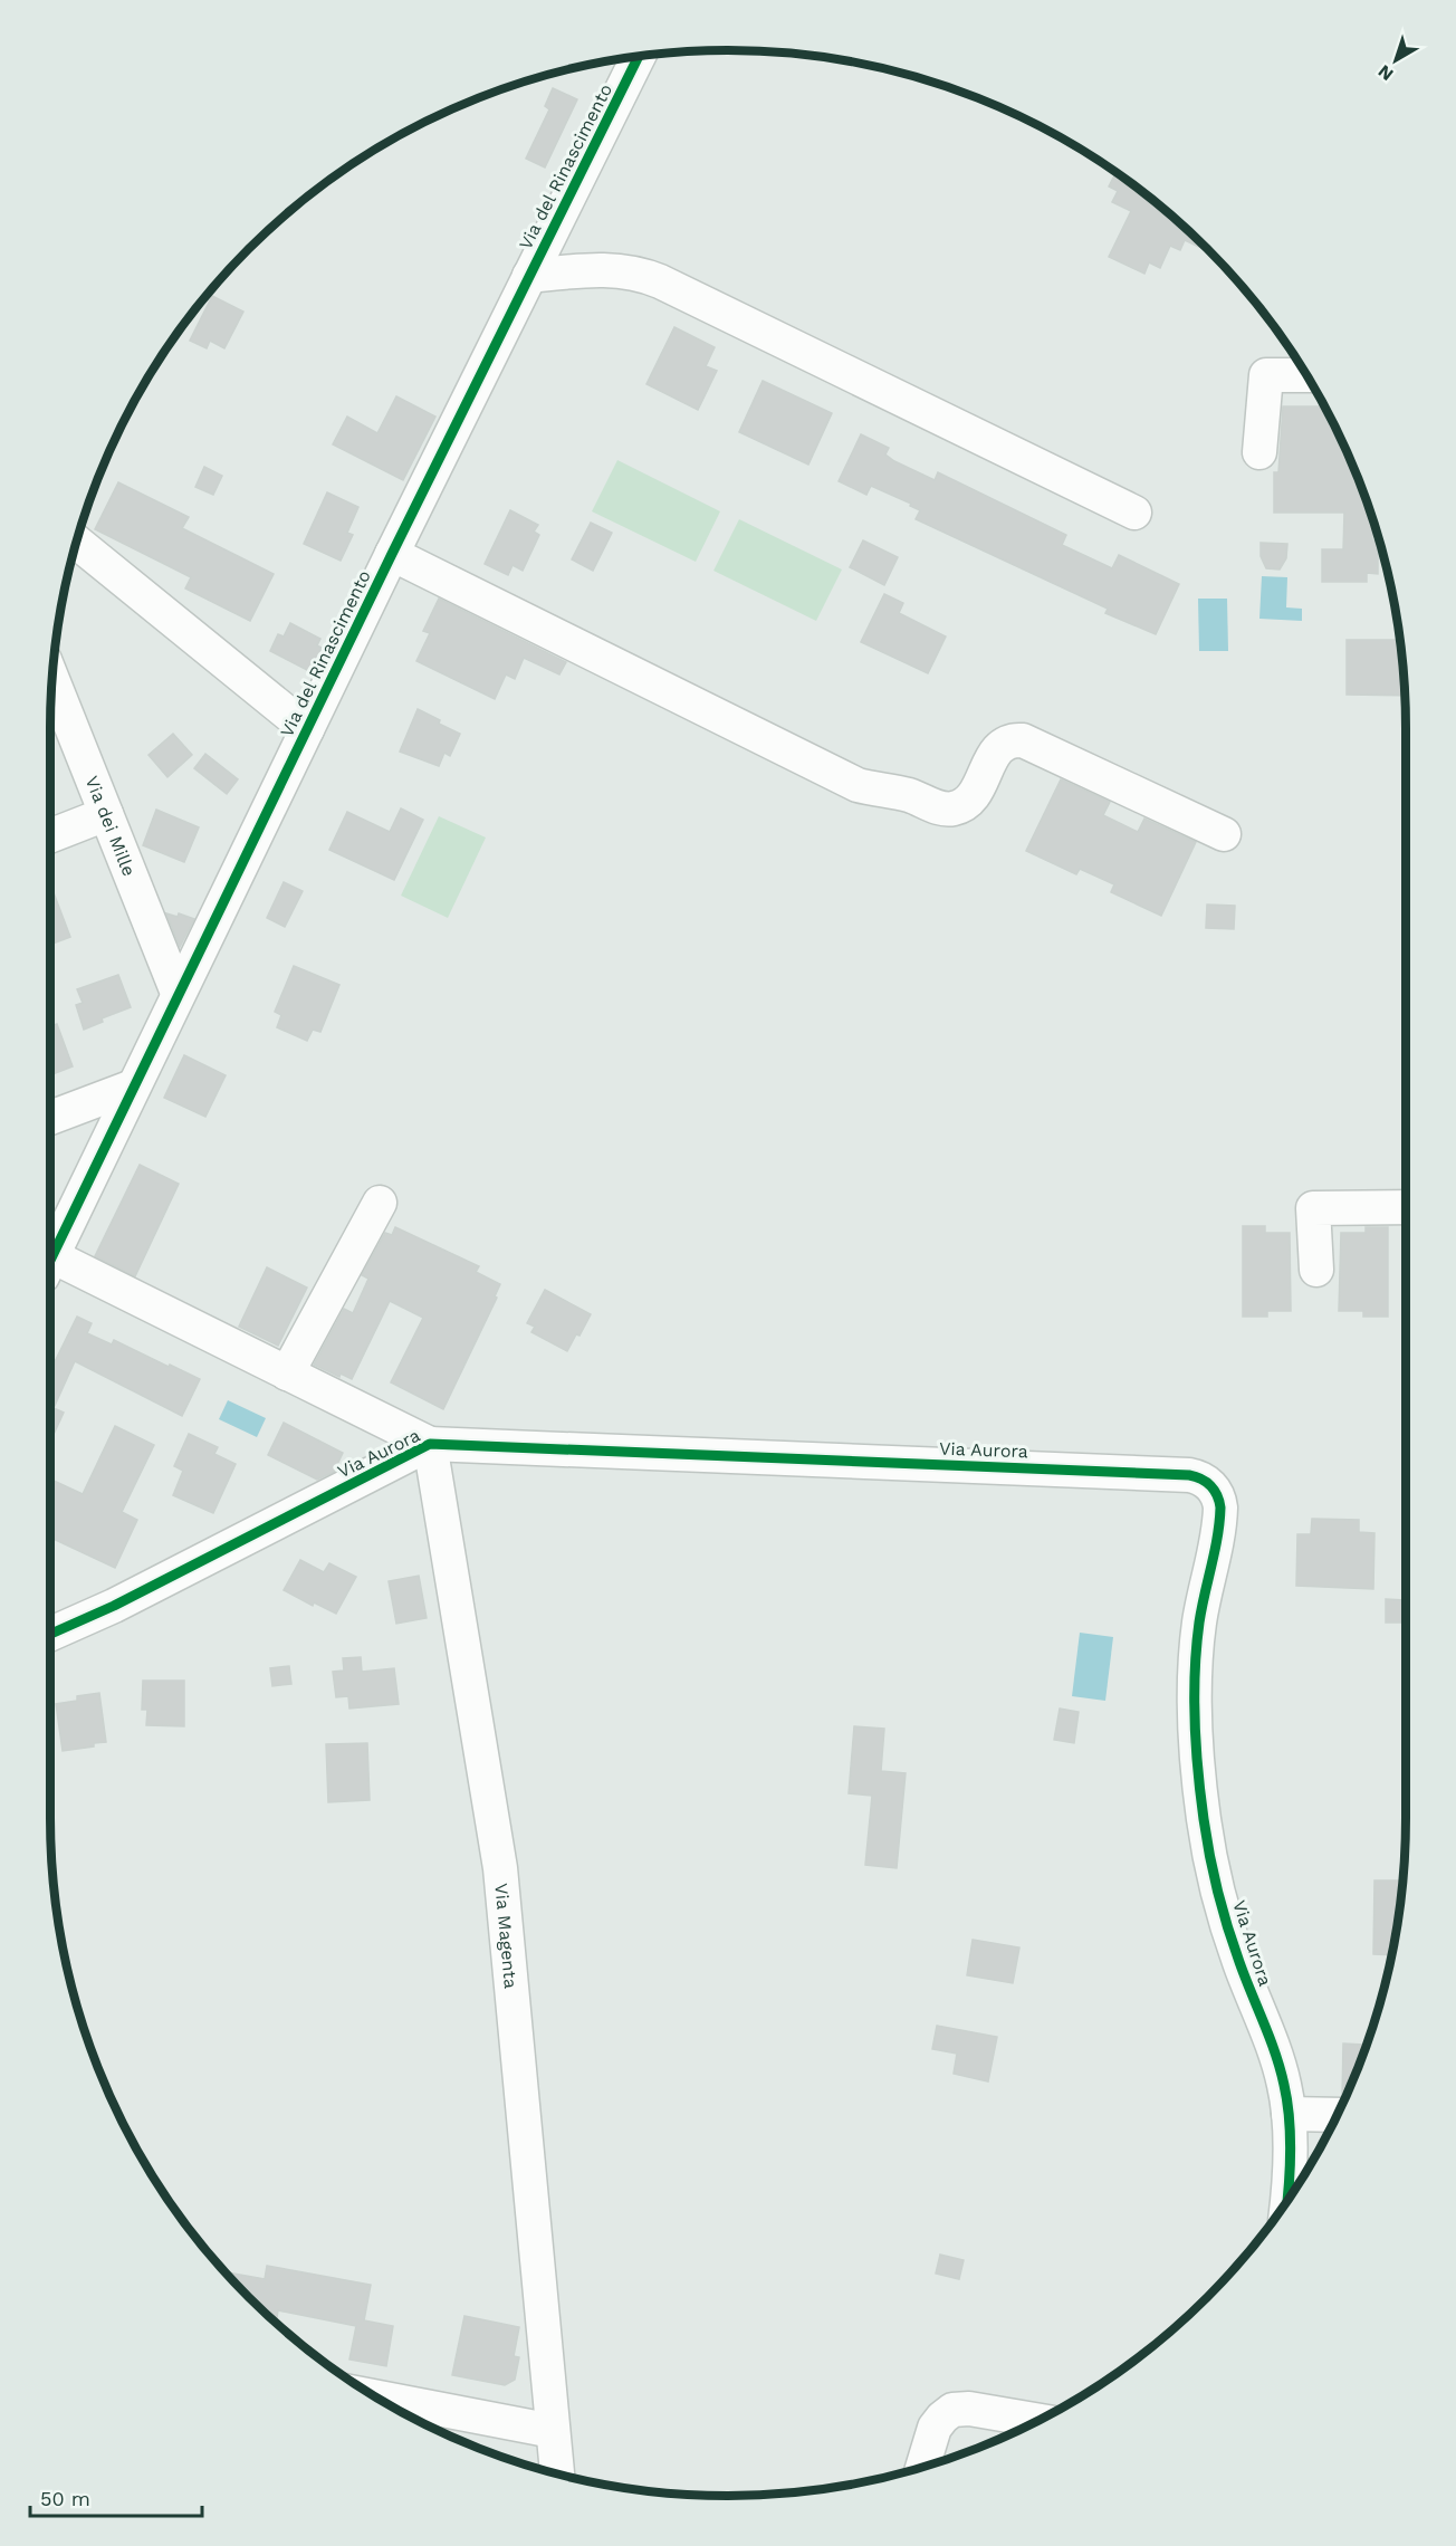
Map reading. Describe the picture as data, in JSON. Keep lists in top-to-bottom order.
{
  "streets": {
    "street": [
      "Via del Rinascimento",
      "Via dei Mille",
      "Via Aurora",
      "Via Magenta"
    ]
  },
  "crossings": [
    ["Via del Rinascimento", "Via dei Mille"],
    ["Via Aurora", "Via Magenta"]
  ],
  "scale_bar": "50 m",
  "north": "bottom left"
}
